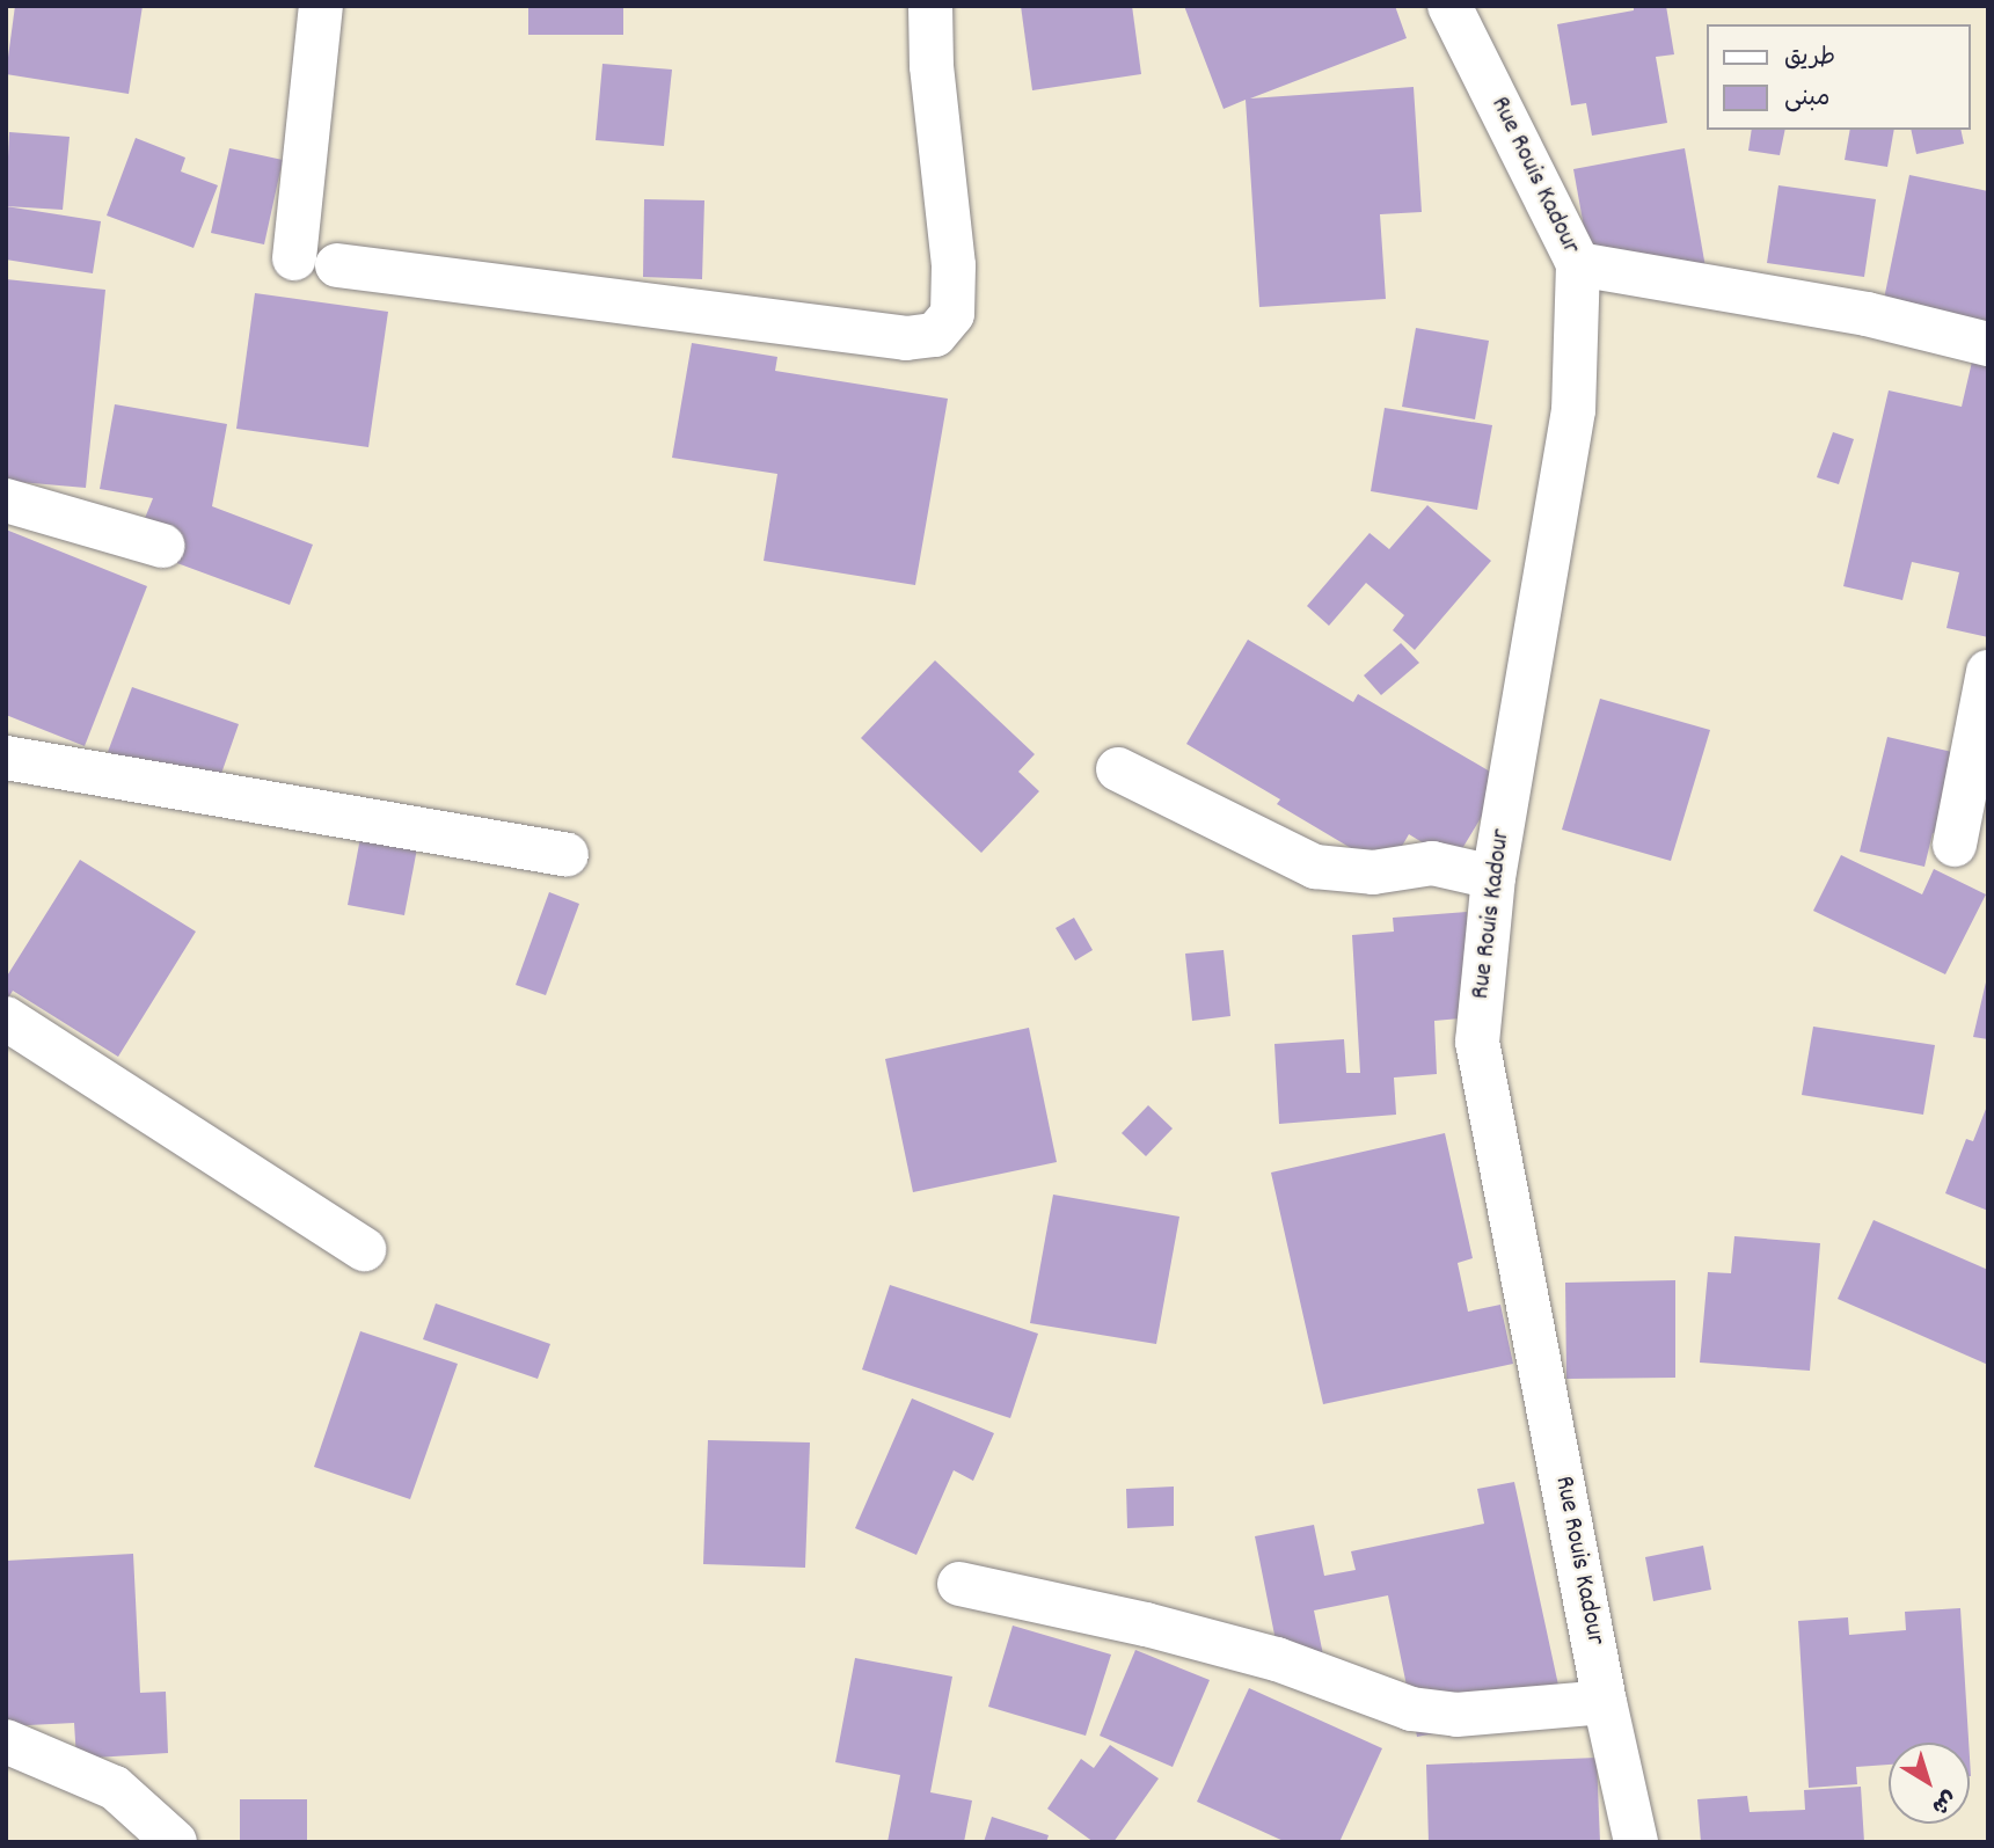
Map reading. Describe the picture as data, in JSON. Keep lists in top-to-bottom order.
{
  "streets": {
    "street": ["Rue Rouis Kadour"]
  },
  "legend": ["طريق", "مبنى"],
  "north": "bottom right"
}
